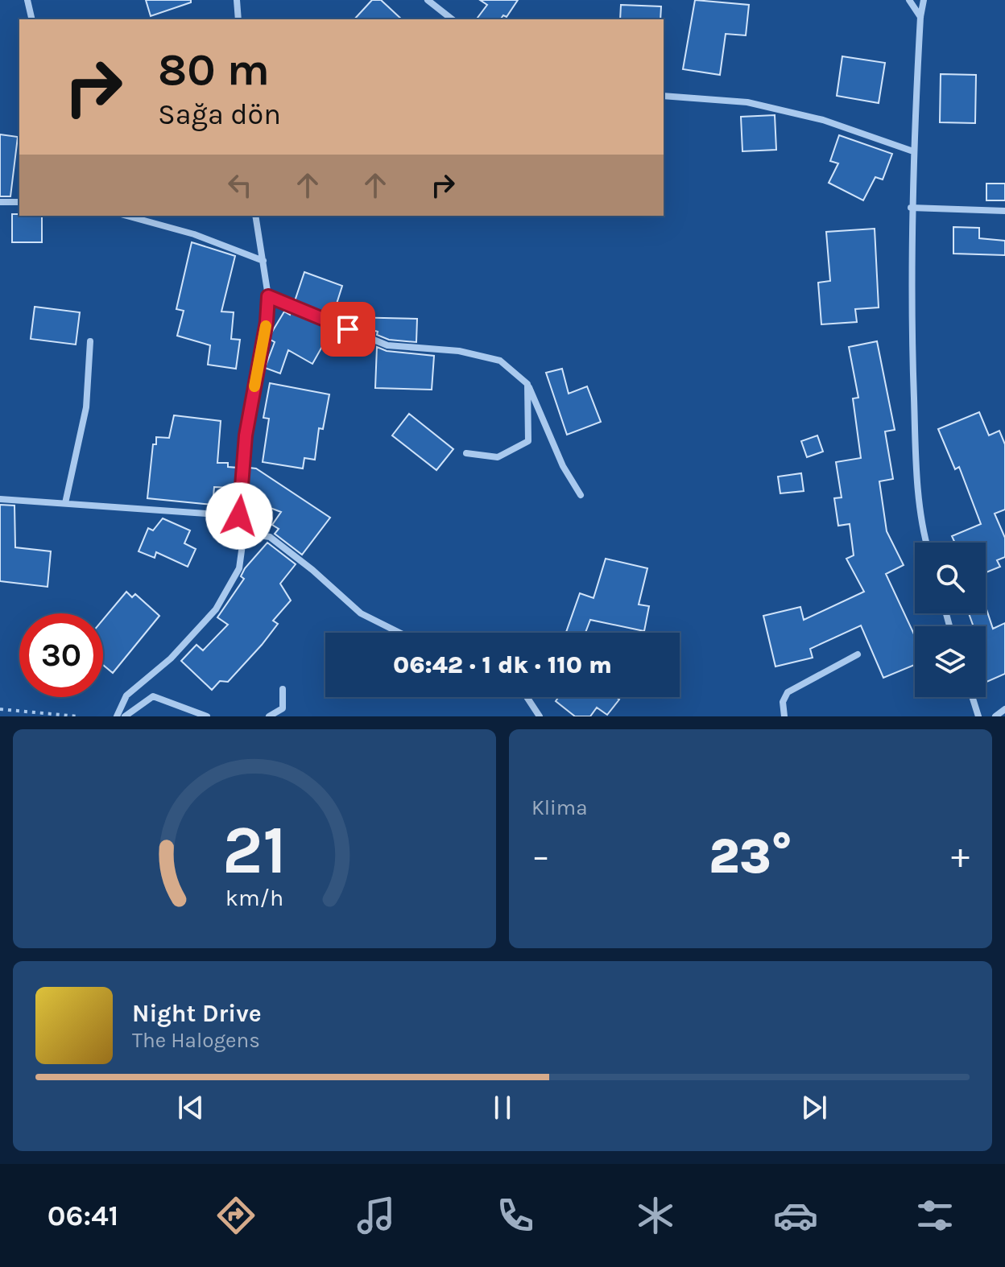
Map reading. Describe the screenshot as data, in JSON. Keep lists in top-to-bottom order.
{
  "page": {
    "turn": ["80 m", "Sağa dön"],
    "limit": "30",
    "trip": "06:42 · 1 dk · 110 m",
    "tile": "Klima",
    "heat": ["−", "23°", "+"],
    "song": ["Night Drive", "The Halogens"],
    "tabs": "06:41",
    "gauge": ["21", "km/h"]
  }
}
